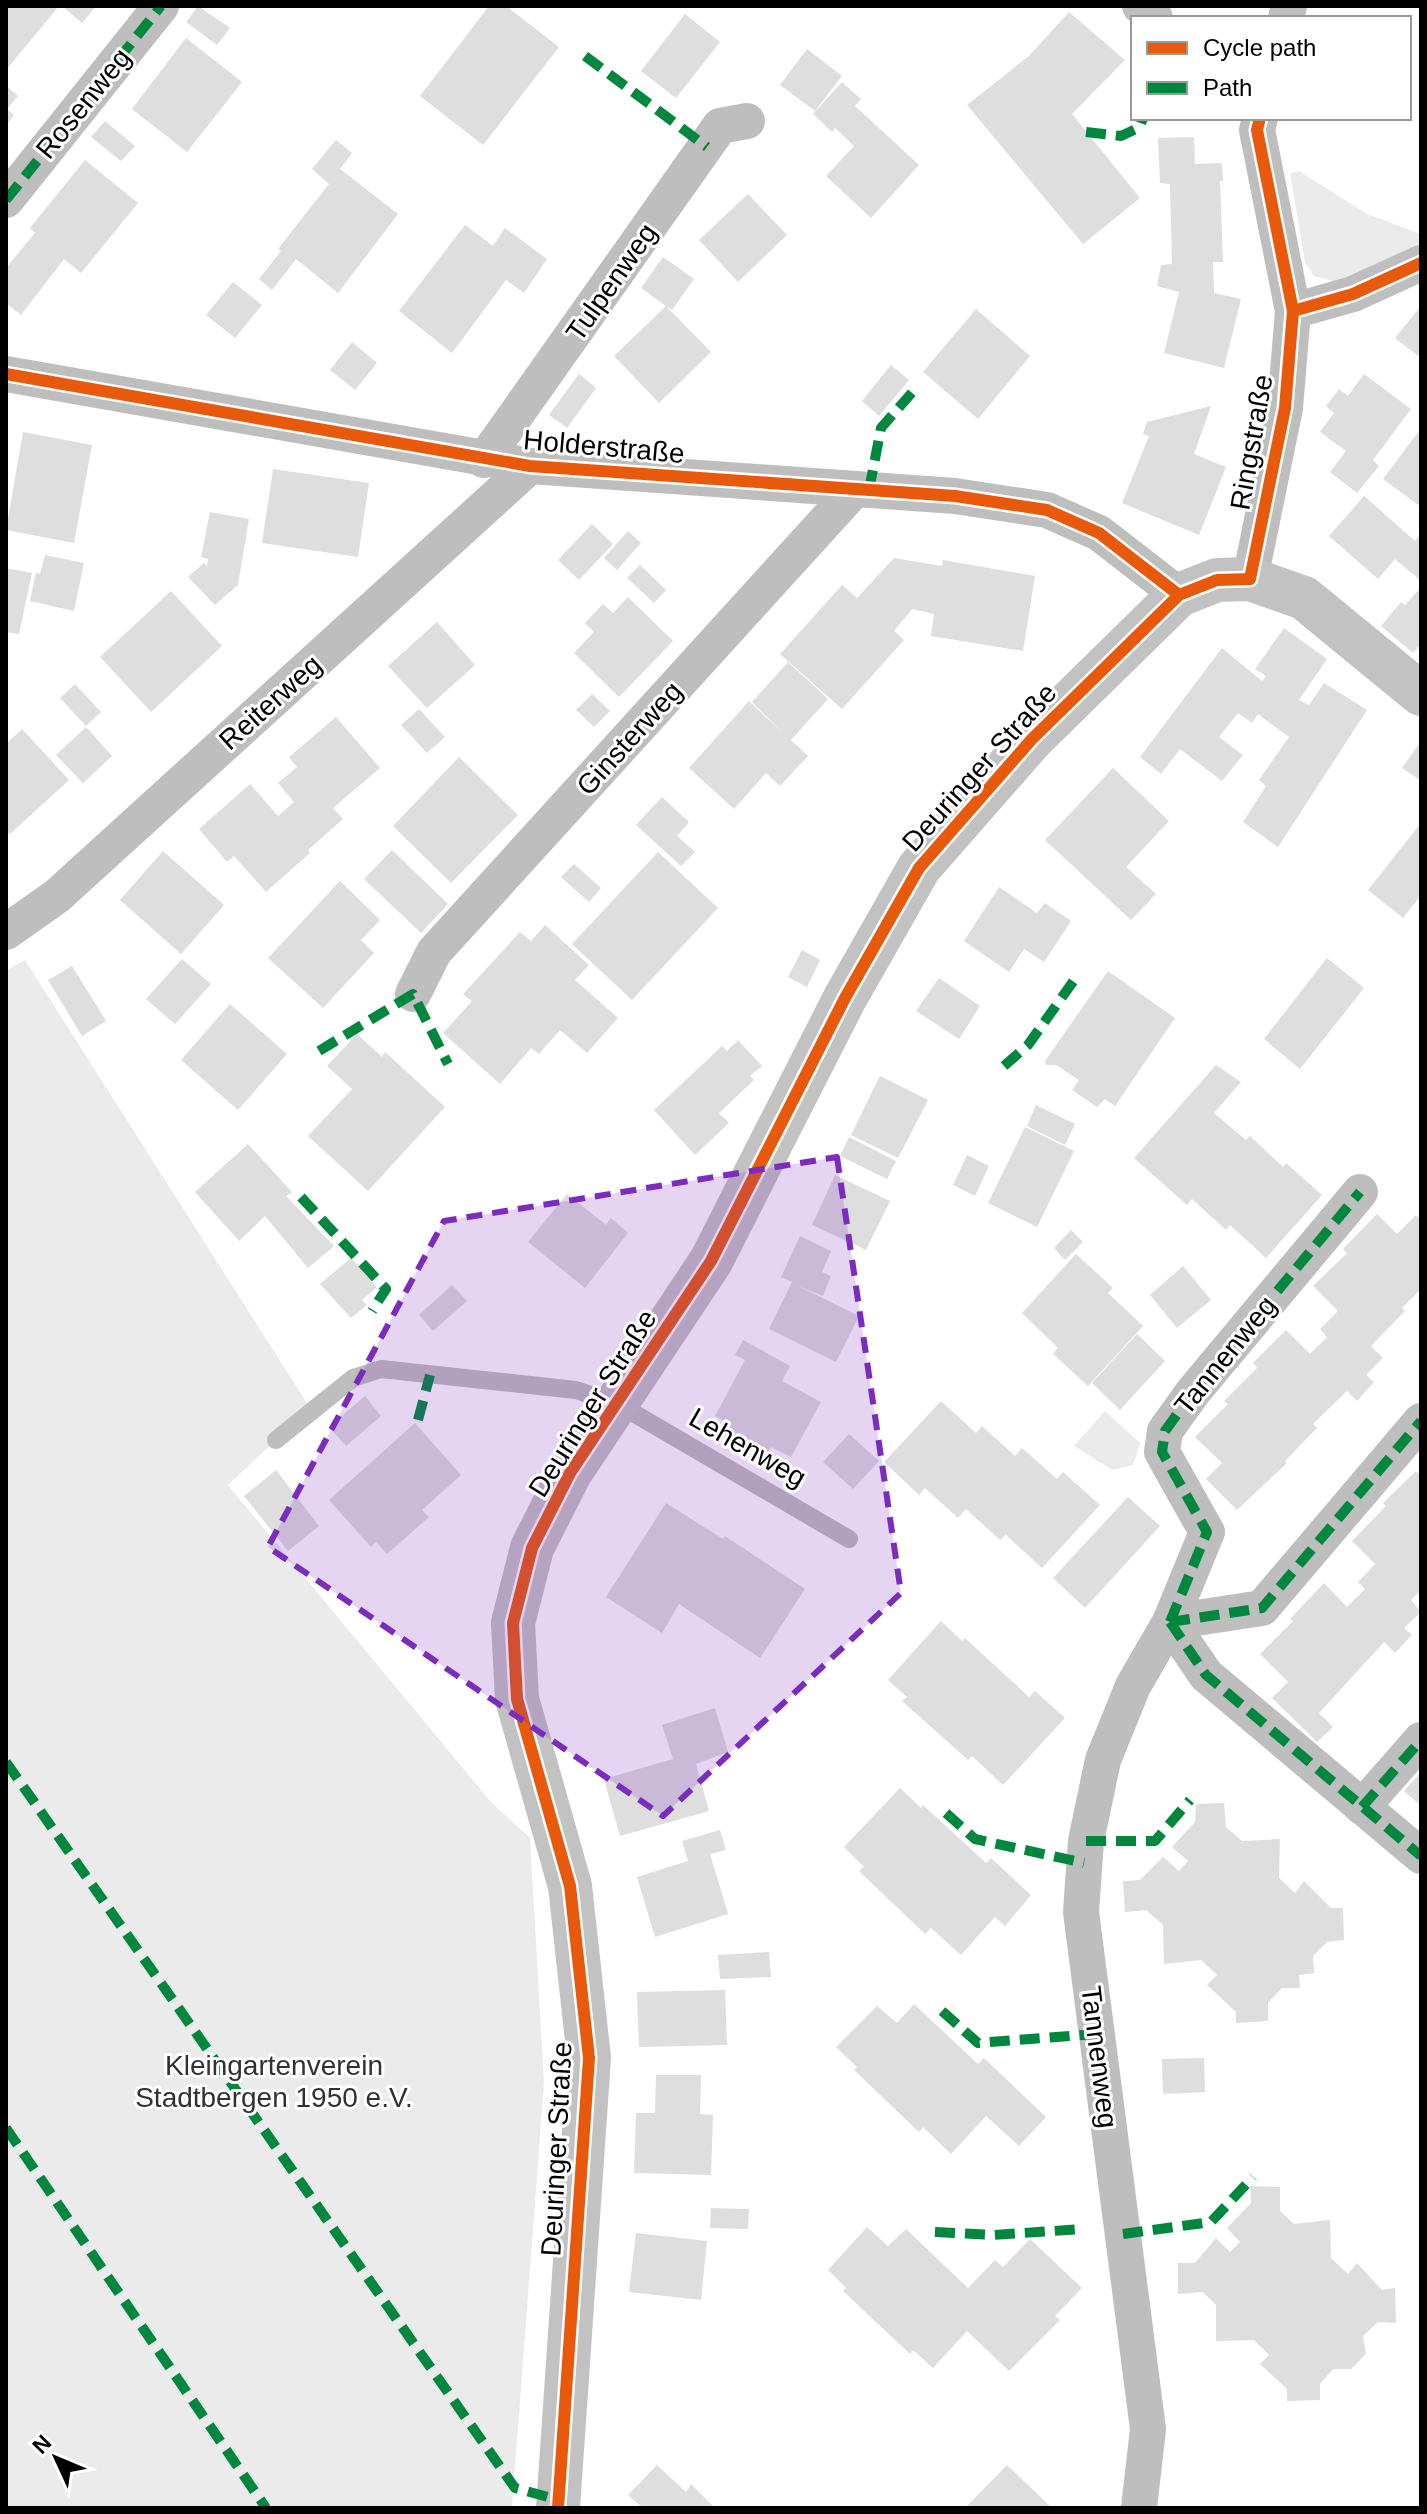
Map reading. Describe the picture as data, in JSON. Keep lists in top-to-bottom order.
{
  "streets": {
    "street": [
      "Rosenweg",
      "Tulpenweg",
      "Ringstraße",
      "Holderstraße",
      "Reiterweg",
      "Ginsterweg",
      "Deuringer Straße",
      "Tannenweg"
    ],
    "lane": ["Lehenweg"]
  },
  "crossings": [
    ["Tulpenweg", "Holderstraße"],
    ["Ringstraße", "Deuringer Straße"],
    ["Holderstraße", "Reiterweg"],
    ["Holderstraße", "Ginsterweg"],
    ["Holderstraße", "Deuringer Straße"],
    ["Deuringer Straße", "Lehenweg"]
  ],
  "parks": ["Kleingartenverein Stadtbergen 1950 e.V."],
  "legend": ["Cycle path", "Path"],
  "north": "top left"
}
